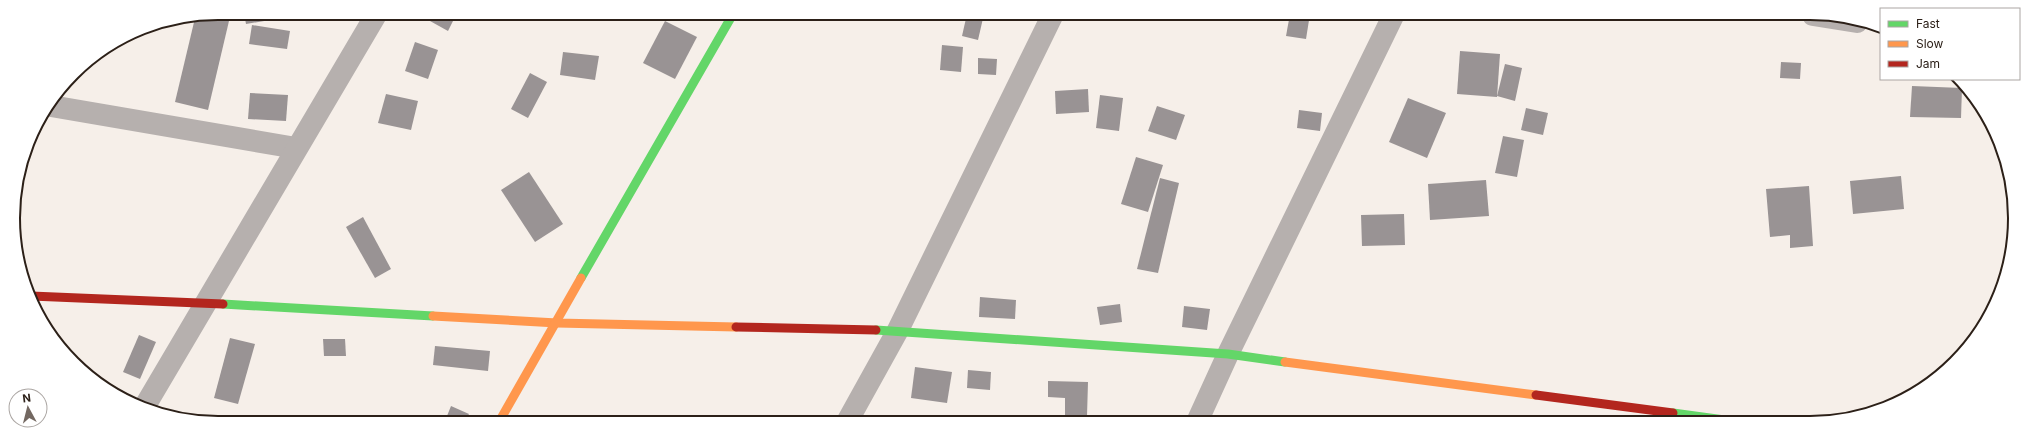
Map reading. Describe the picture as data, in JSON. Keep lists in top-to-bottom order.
{
  "legend": ["Fast", "Slow", "Jam"],
  "north": "top"
}
